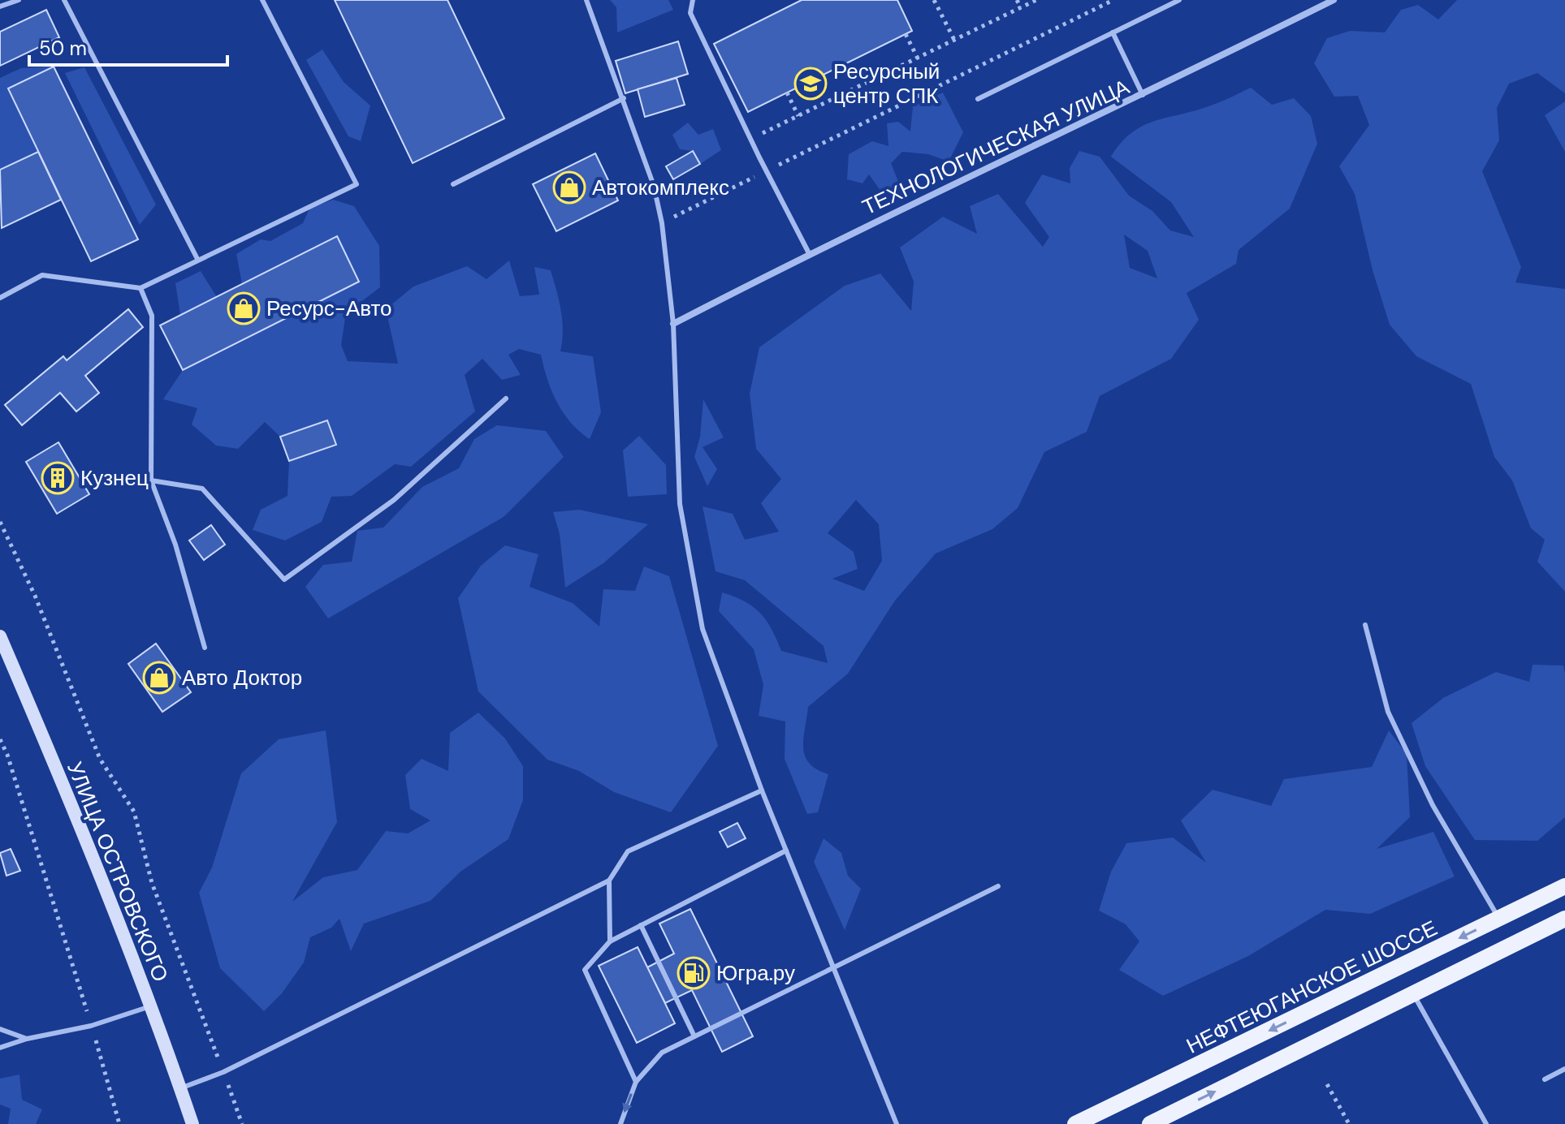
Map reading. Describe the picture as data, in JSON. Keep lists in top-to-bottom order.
{
  "streets": {
    "main road": ["УЛИЦА ОСТРОВСКОГО", "НЕФТЕЮГАНСКОЕ ШОССЕ"],
    "street": ["ТЕХНОЛОГИЧЕСКАЯ УЛИЦА"]
  },
  "places": {
    "school or university": ["Ресурсный центр СПК"],
    "shop": ["Автокомплекс", "Ресурс-Авто", "Авто Доктор"],
    "building": ["Кузнец"],
    "fuel station": ["Югра.ру"]
  },
  "scale_bar": "50 m"
}
